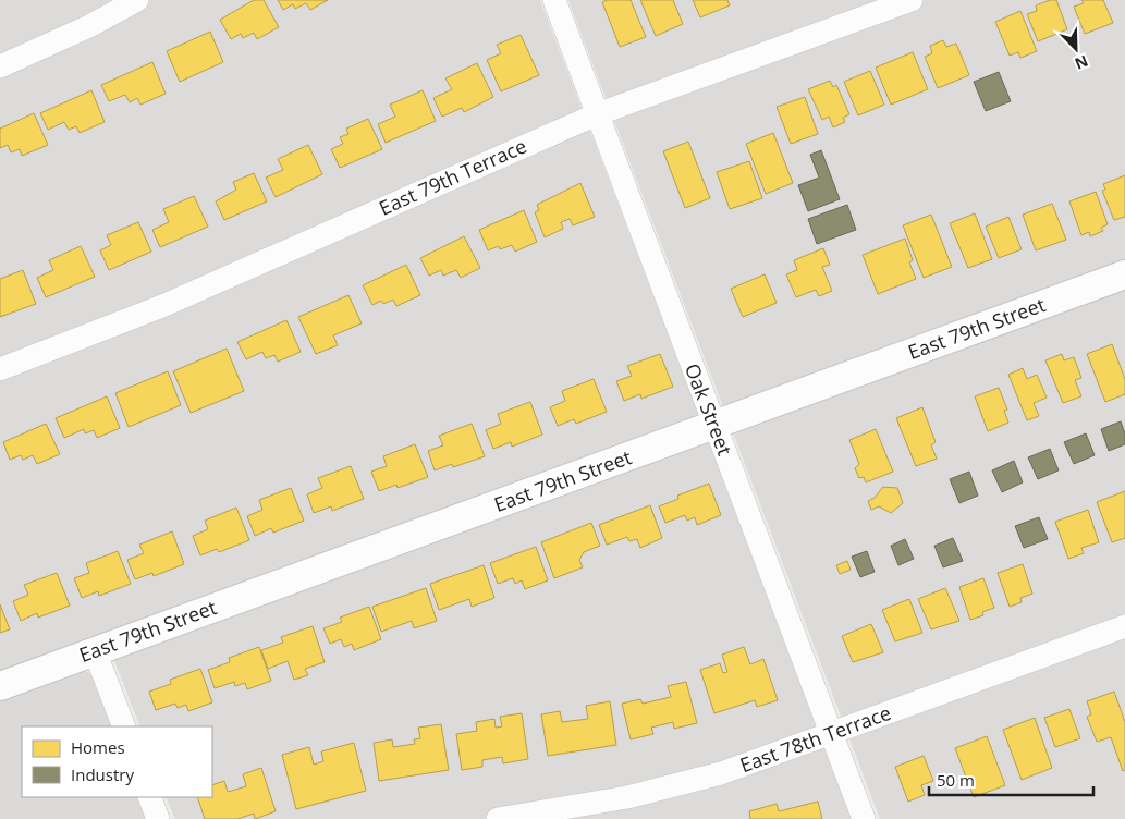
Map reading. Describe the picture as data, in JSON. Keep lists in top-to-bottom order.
{
  "streets": {
    "street": [
      "East 79th Terrace",
      "East 79th Street",
      "Oak Street",
      "East 78th Terrace"
    ]
  },
  "crossings": [
    ["East 79th Terrace", "Oak Street"],
    ["East 79th Street", "Oak Street"],
    ["Oak Street", "East 78th Terrace"]
  ],
  "legend": ["Homes", "Industry"],
  "scale_bar": "50 m",
  "north": "bottom right"
}
